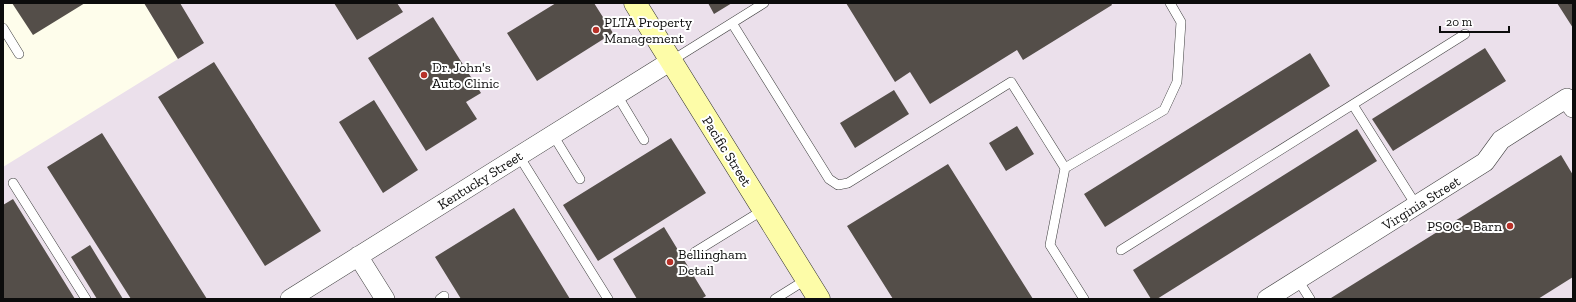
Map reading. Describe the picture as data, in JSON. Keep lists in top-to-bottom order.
{
  "streets": {
    "street": ["Pacific Street", "Kentucky Street", "Virginia Street"]
  },
  "crossings": [
    ["Pacific Street", "Kentucky Street"]
  ],
  "places": [
    "PLTA Property Management",
    "Dr. John's Auto Clinic",
    "PSOC - Barn",
    "Bellingham Detail"
  ],
  "scale_bar": "20 m"
}
